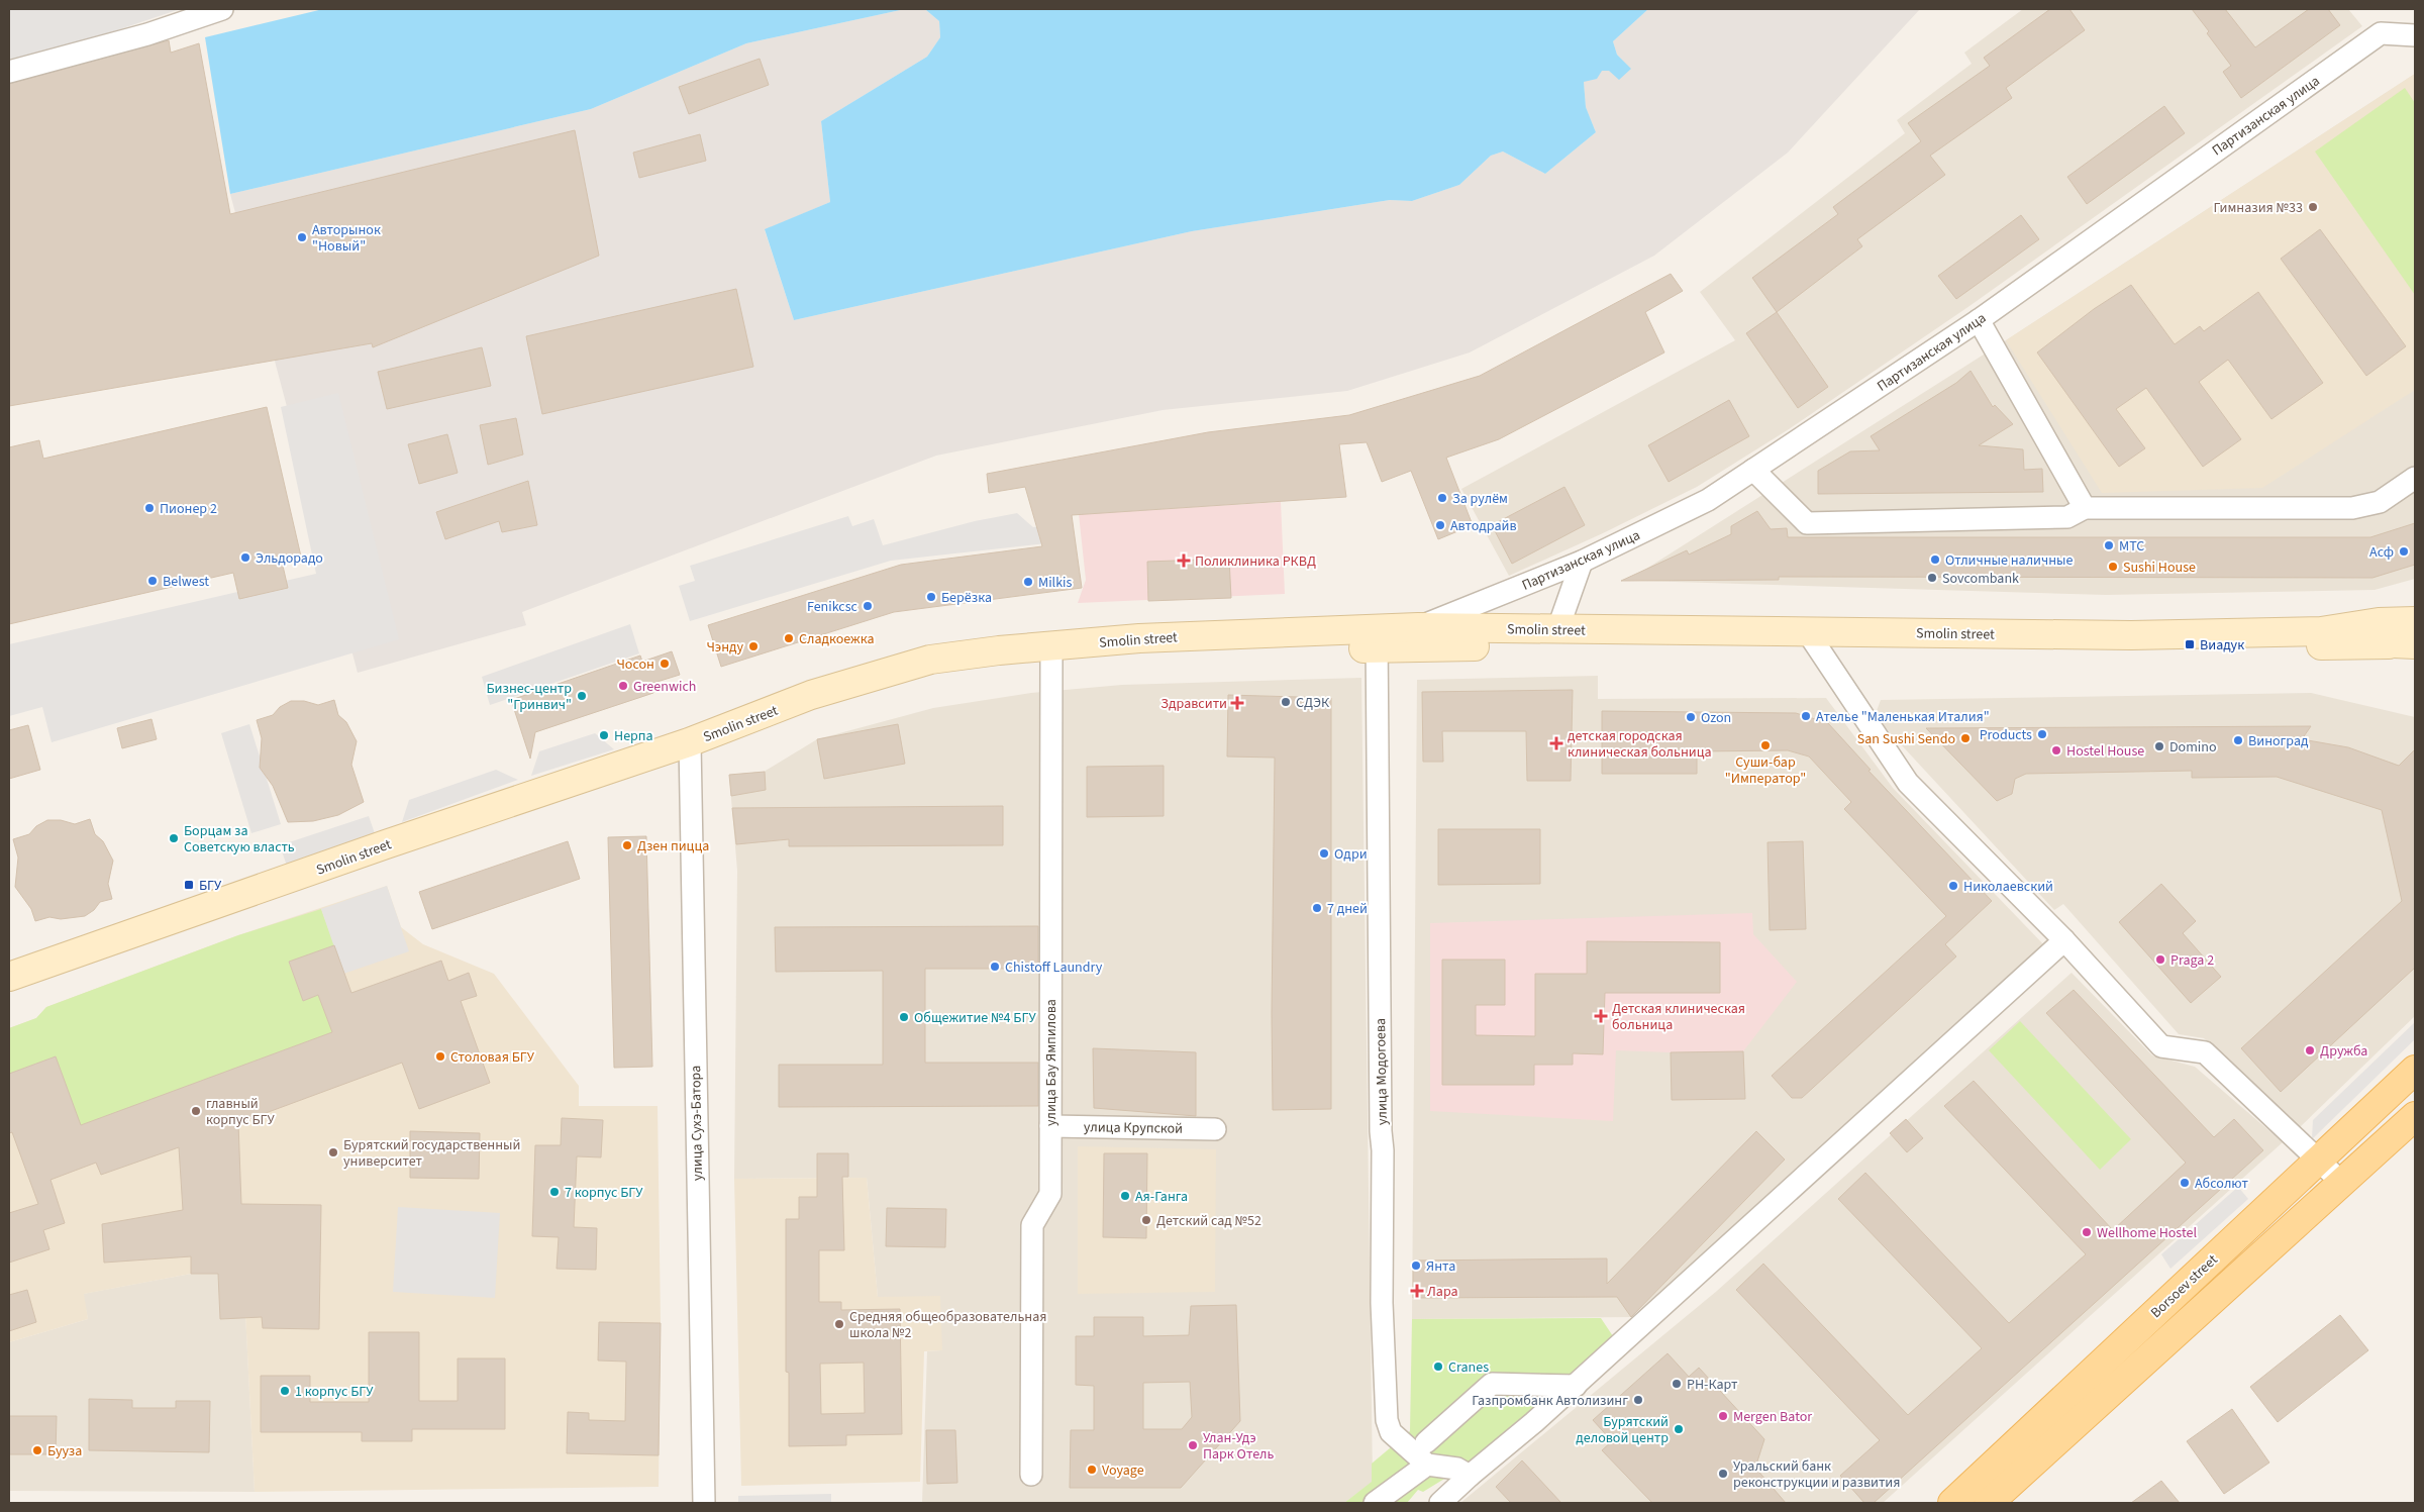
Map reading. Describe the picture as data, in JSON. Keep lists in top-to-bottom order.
{
  "streets": {
    "main road": ["Smolin street", "Borsoev street"],
    "street": [
      "Партизанская улица",
      "улица Бау Ямпилова",
      "улица Модогоева",
      "улица Сухэ-Батора",
      "улица Крупской"
    ]
  },
  "crossings": [
    ["Партизанская улица", "Smolin street"],
    ["Smolin street", "улица Бау Ямпилова"],
    ["Smolin street", "улица Модогоева"],
    ["Smolin street", "улица Сухэ-Батора"],
    ["улица Бау Ямпилова", "улица Крупской"]
  ],
  "places": {
    "other": [
      "Гимназия №33",
      "Авторынок \"Новый\"",
      "За рулём",
      "Пионер 2",
      "Автодрайв",
      "МТС",
      "Асф",
      "Эльдорадо",
      "Отличные наличные",
      "Sushi House",
      "Sovcombank",
      "Belwest",
      "Milkis",
      "Берёзка",
      "Fenikcsc",
      "Сладкоежка",
      "Чэнду",
      "Чосон",
      "Greenwich",
      "Бизнес-центр \"Гринвич\"",
      "СДЭК",
      "Ателье \"Маленькая Италия\"",
      "Ozon",
      "Products",
      "Нерпа",
      "San Sushi Sendo",
      "Виноград",
      "Суши-бар \"Император\"",
      "Domino",
      "Hostel House",
      "Борцам за Советскую власть",
      "Дзен пицца",
      "Одри",
      "Николаевский",
      "7 дней",
      "Praga 2",
      "Chistoff Laundry",
      "Общежитие №4 БГУ",
      "Дружба",
      "Столовая БГУ",
      "главный корпус БГУ",
      "Бурятский государственный университет",
      "Абсолют",
      "7 корпус БГУ",
      "Ая-Ганга",
      "Детский сад №52",
      "Wellhome Hostel",
      "Янта",
      "Средняя общеобразовательная школа №2",
      "Cranes",
      "РН-Карт",
      "1 корпус БГУ",
      "Газпромбанк Автолизинг",
      "Mergen Bator",
      "Бурятский деловой центр",
      "Улан-Удэ Парк Отель",
      "Бууза",
      "Voyage",
      "Уральский банк реконструкции и развития"
    ],
    "health": [
      "Поликлиника РКВД",
      "Здравсити",
      "детская городская клиническая больница",
      "Детская клиническая больница",
      "Лара"
    ],
    "transit": ["Виадук", "БГУ"]
  }
}
